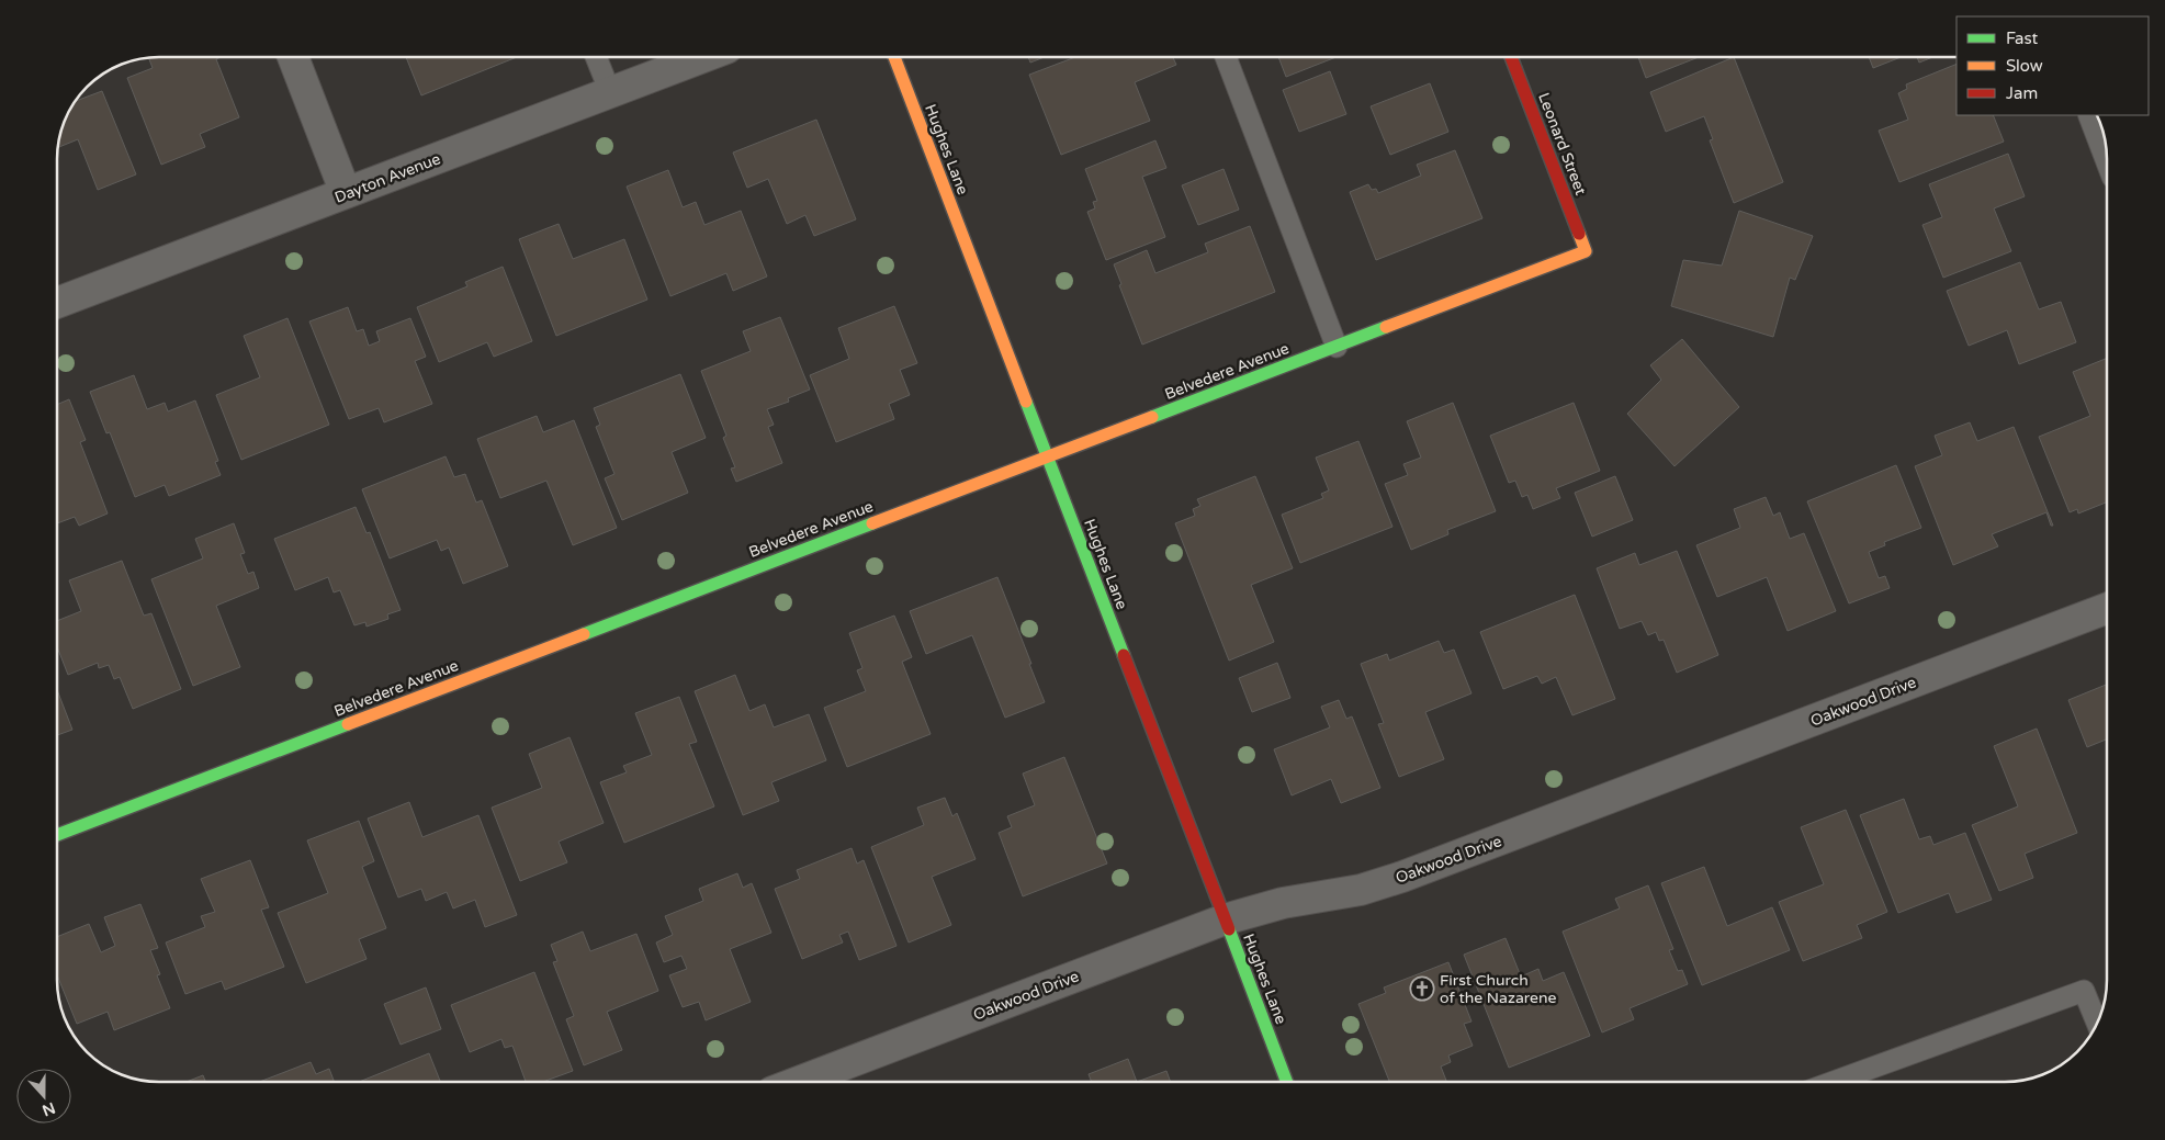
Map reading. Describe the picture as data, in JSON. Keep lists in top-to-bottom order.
{
  "streets": {
    "street": [
      "Leonard Street",
      "Hughes Lane",
      "Dayton Avenue",
      "Belvedere Avenue",
      "Oakwood Drive"
    ]
  },
  "crossings": [
    ["Leonard Street", "Belvedere Avenue"],
    ["Hughes Lane", "Belvedere Avenue"],
    ["Hughes Lane", "Oakwood Drive"]
  ],
  "places": {
    "church": ["First Church of the Nazarene"]
  },
  "legend": ["Fast", "Slow", "Jam"],
  "north": "bottom"
}
